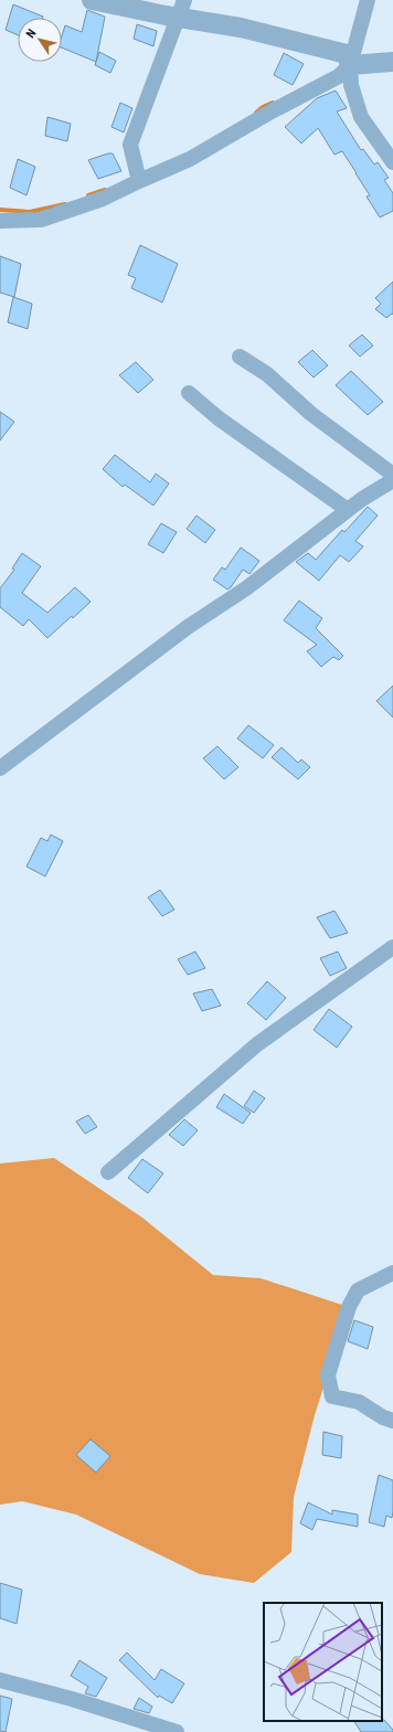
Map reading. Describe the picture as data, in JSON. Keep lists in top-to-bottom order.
{
  "north": "top left"
}
